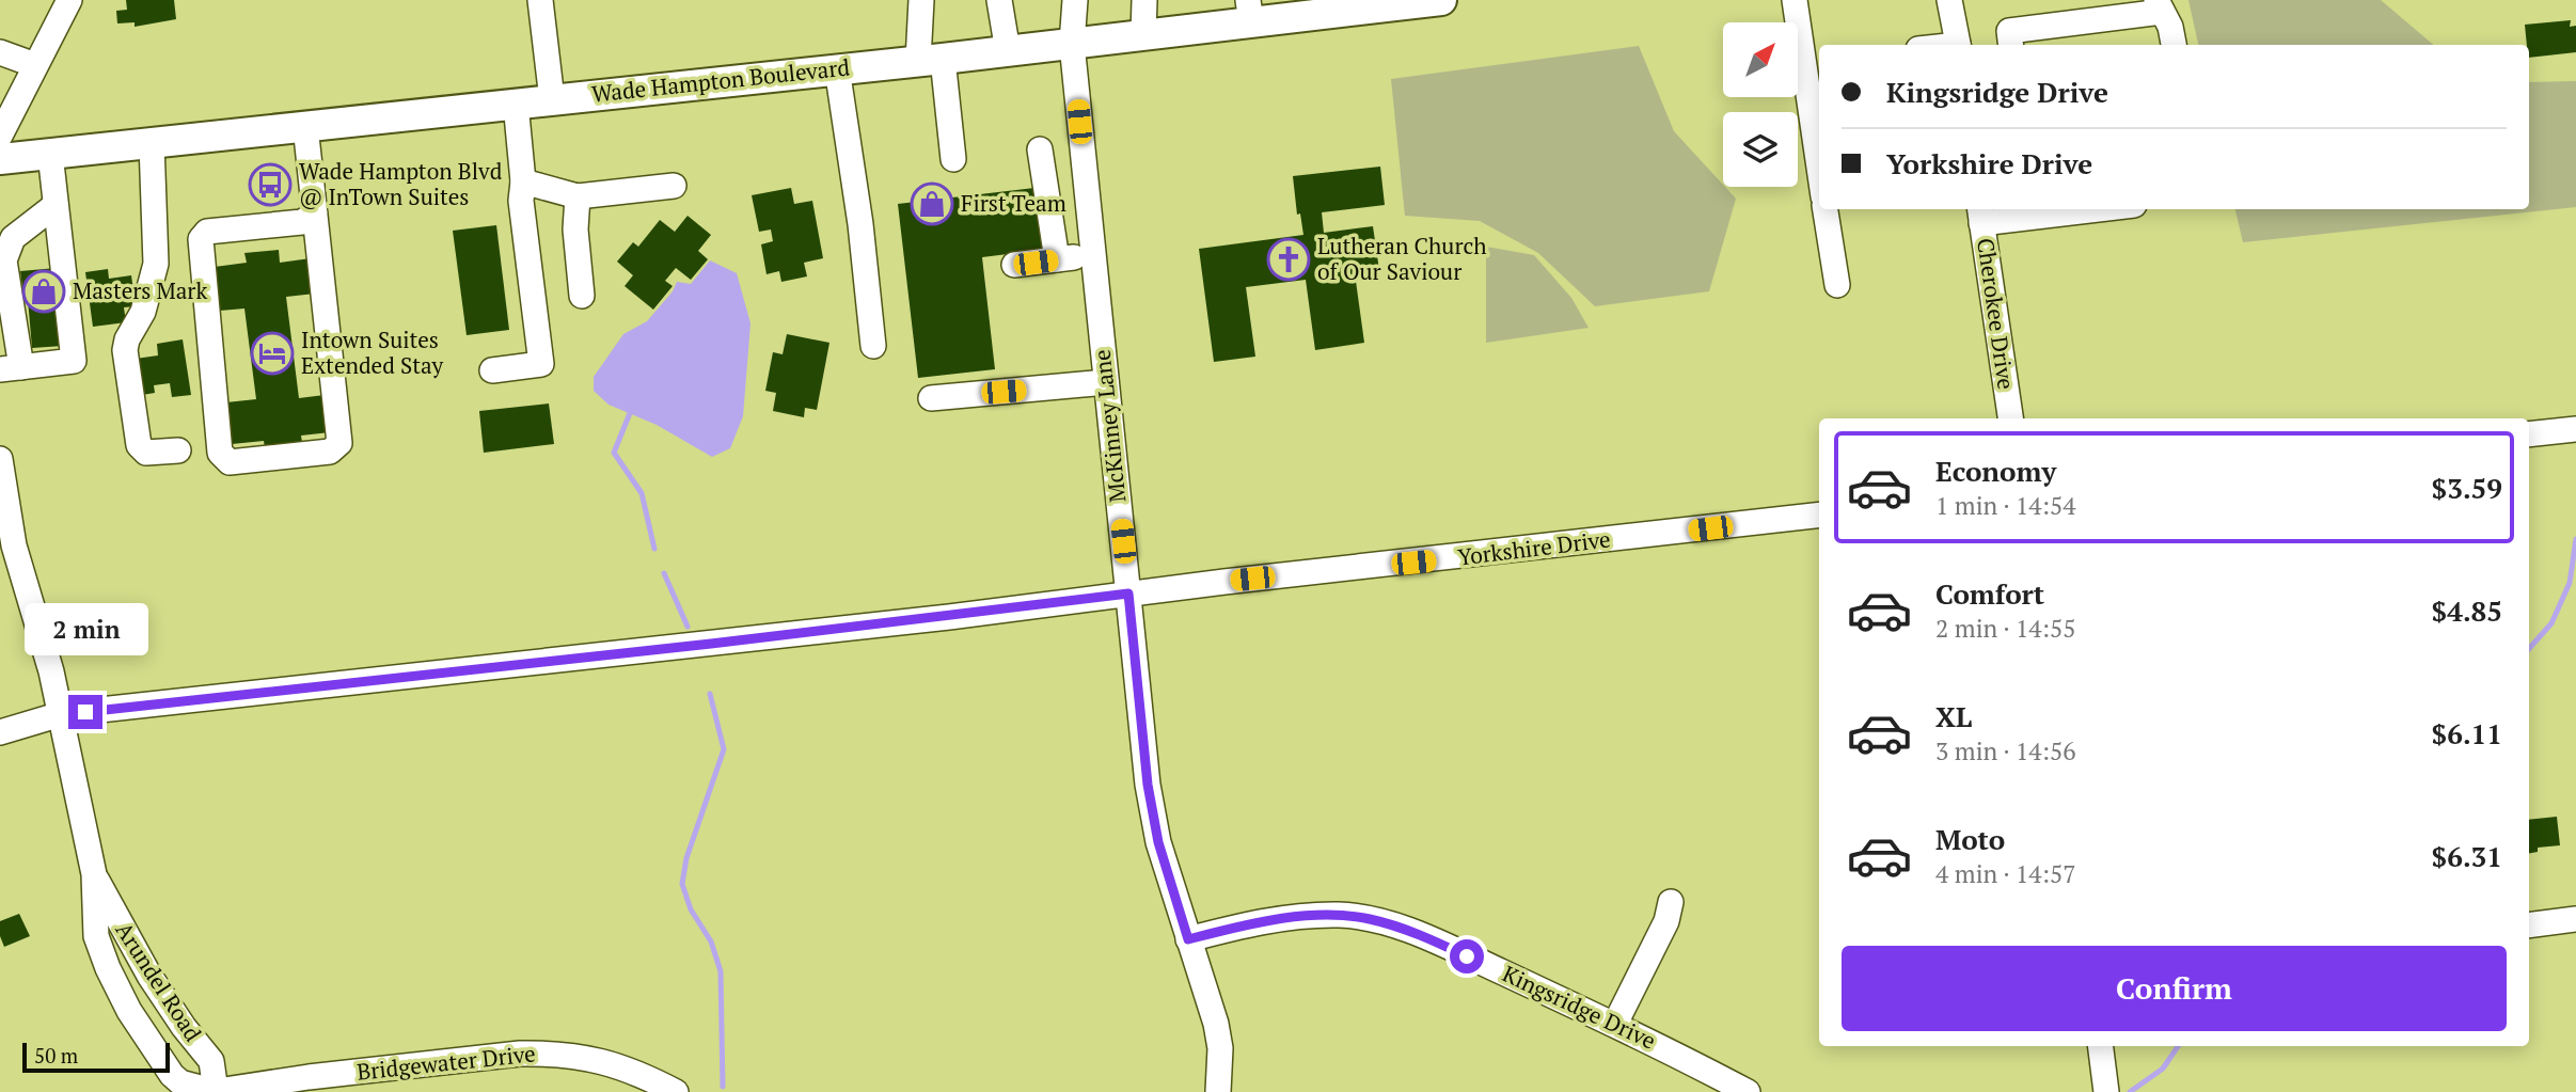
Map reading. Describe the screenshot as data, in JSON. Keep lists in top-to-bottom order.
{
  "streets": {
    "main road": ["Wade Hampton Boulevard"],
    "street": [
      "Cherokee Drive",
      "McKinney Lane",
      "Yorkshire Drive",
      "Arundel Road",
      "Kingsridge Drive",
      "Bridgewater Drive"
    ]
  },
  "crossings": [
    ["Wade Hampton Boulevard", "McKinney Lane"],
    ["McKinney Lane", "Yorkshire Drive"],
    ["McKinney Lane", "Kingsridge Drive"],
    ["Yorkshire Drive", "Arundel Road"],
    ["Arundel Road", "Bridgewater Drive"]
  ],
  "places": {
    "bus stop": ["Wade Hampton Blvd @ InTown Suites"],
    "shop": ["First Team", "Masters Mark"],
    "church": ["Lutheran Church of Our Saviour"],
    "hotel": ["Intown Suites Extended Stay"]
  },
  "scale_bar": "50 m",
  "north": "top right",
  "page": {
    "banner": ["Kingsridge Drive", "Yorkshire Drive"],
    "list": [
      {
        "name": "Economy",
        "note": "1 min · 14:54",
        "value": "$3.59"
      },
      {
        "name": "Comfort",
        "note": "2 min · 14:55",
        "value": "$4.85"
      },
      {
        "name": "XL",
        "note": "3 min · 14:56",
        "value": "$6.11"
      },
      {
        "name": "Moto",
        "note": "4 min · 14:57",
        "value": "$6.31"
      }
    ],
    "bubble": "2 min",
    "buttons": "Confirm",
    "scale": "50 m"
  }
}
